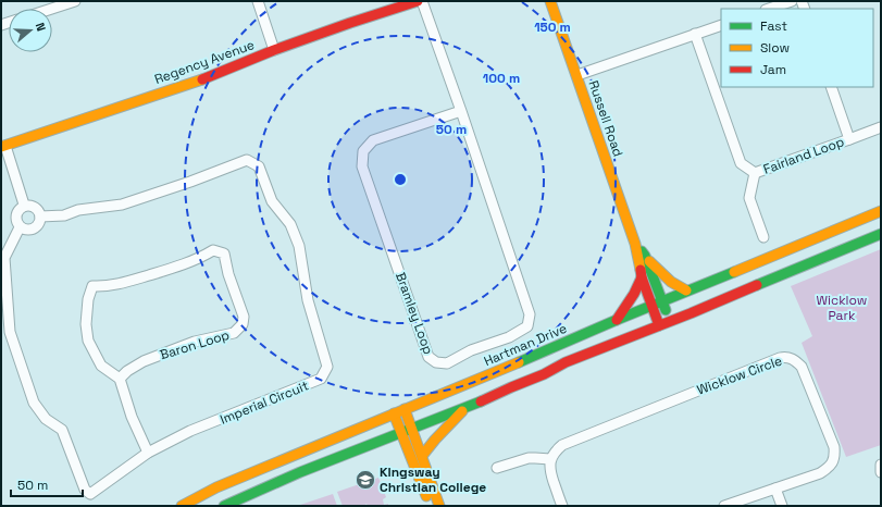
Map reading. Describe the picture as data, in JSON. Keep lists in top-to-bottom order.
{
  "streets": {
    "main road": ["Regency Avenue", "Russell Road", "Hartman Drive"],
    "street": [
      "Fairland Loop",
      "Bramley Loop",
      "Baron Loop",
      "Wicklow Circle",
      "Imperial Circuit"
    ]
  },
  "crossings": [
    ["Russell Road", "Hartman Drive"]
  ],
  "parks": ["Wicklow Park"],
  "places": {
    "school or university": ["Kingsway Christian College"]
  },
  "legend": ["Fast", "Slow", "Jam"],
  "scale_bar": "50 m",
  "north": "right",
  "rings": ["150 m", "100 m", "50 m"]
}
